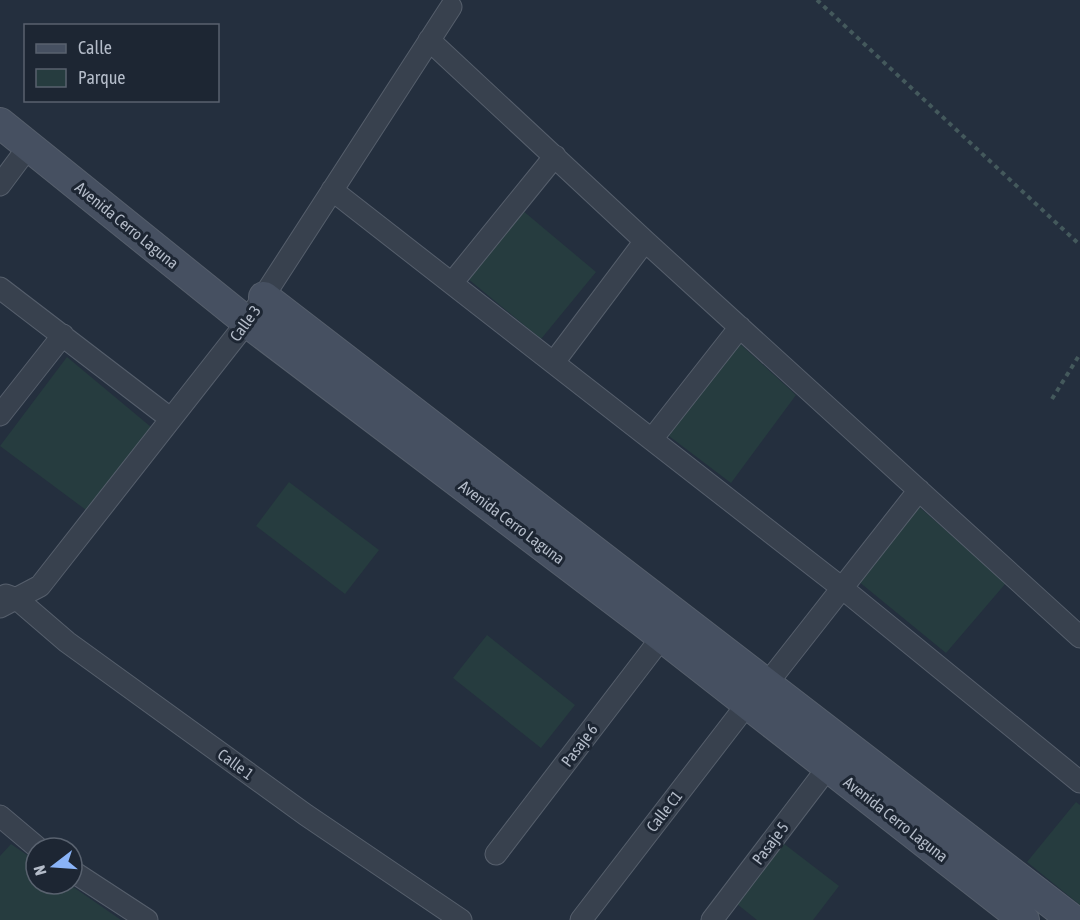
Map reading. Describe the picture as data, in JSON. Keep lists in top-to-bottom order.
{
  "streets": {
    "street": [
      "Avenida Cerro Laguna",
      "Calle 3",
      "Pasaje 6",
      "Calle 1",
      "Calle C1",
      "Pasaje 5"
    ]
  },
  "crossings": [
    ["Avenida Cerro Laguna", "Calle 3"],
    ["Avenida Cerro Laguna", "Pasaje 6"],
    ["Avenida Cerro Laguna", "Calle C1"],
    ["Avenida Cerro Laguna", "Pasaje 5"],
    ["Calle 3", "Calle 1"]
  ],
  "legend": ["Calle", "Parque"],
  "north": "left"
}
